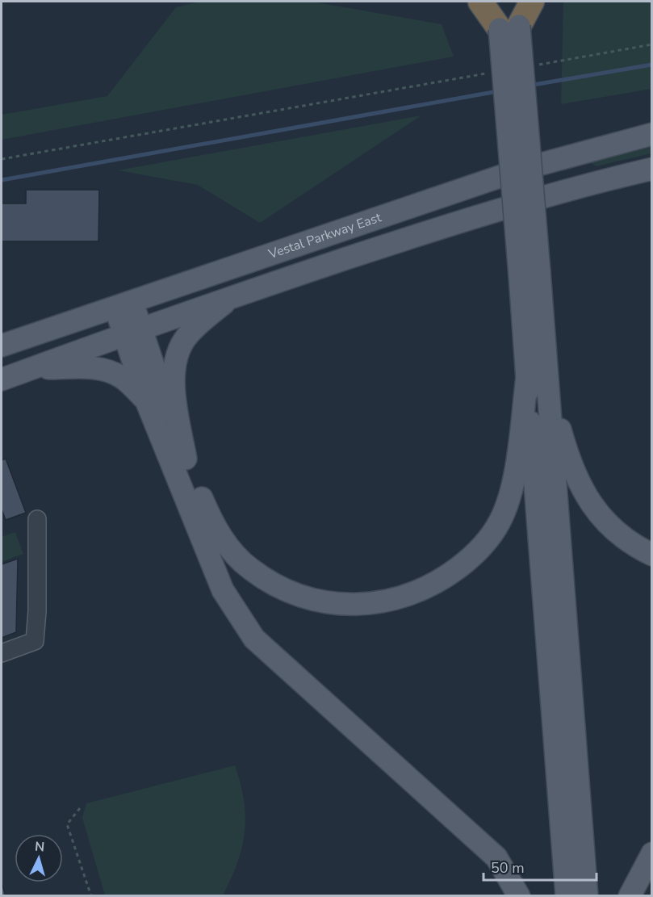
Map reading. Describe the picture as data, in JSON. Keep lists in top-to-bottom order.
{
  "streets": {
    "main road": ["Vestal Parkway East"]
  },
  "scale_bar": "50 m",
  "north": "top"
}
